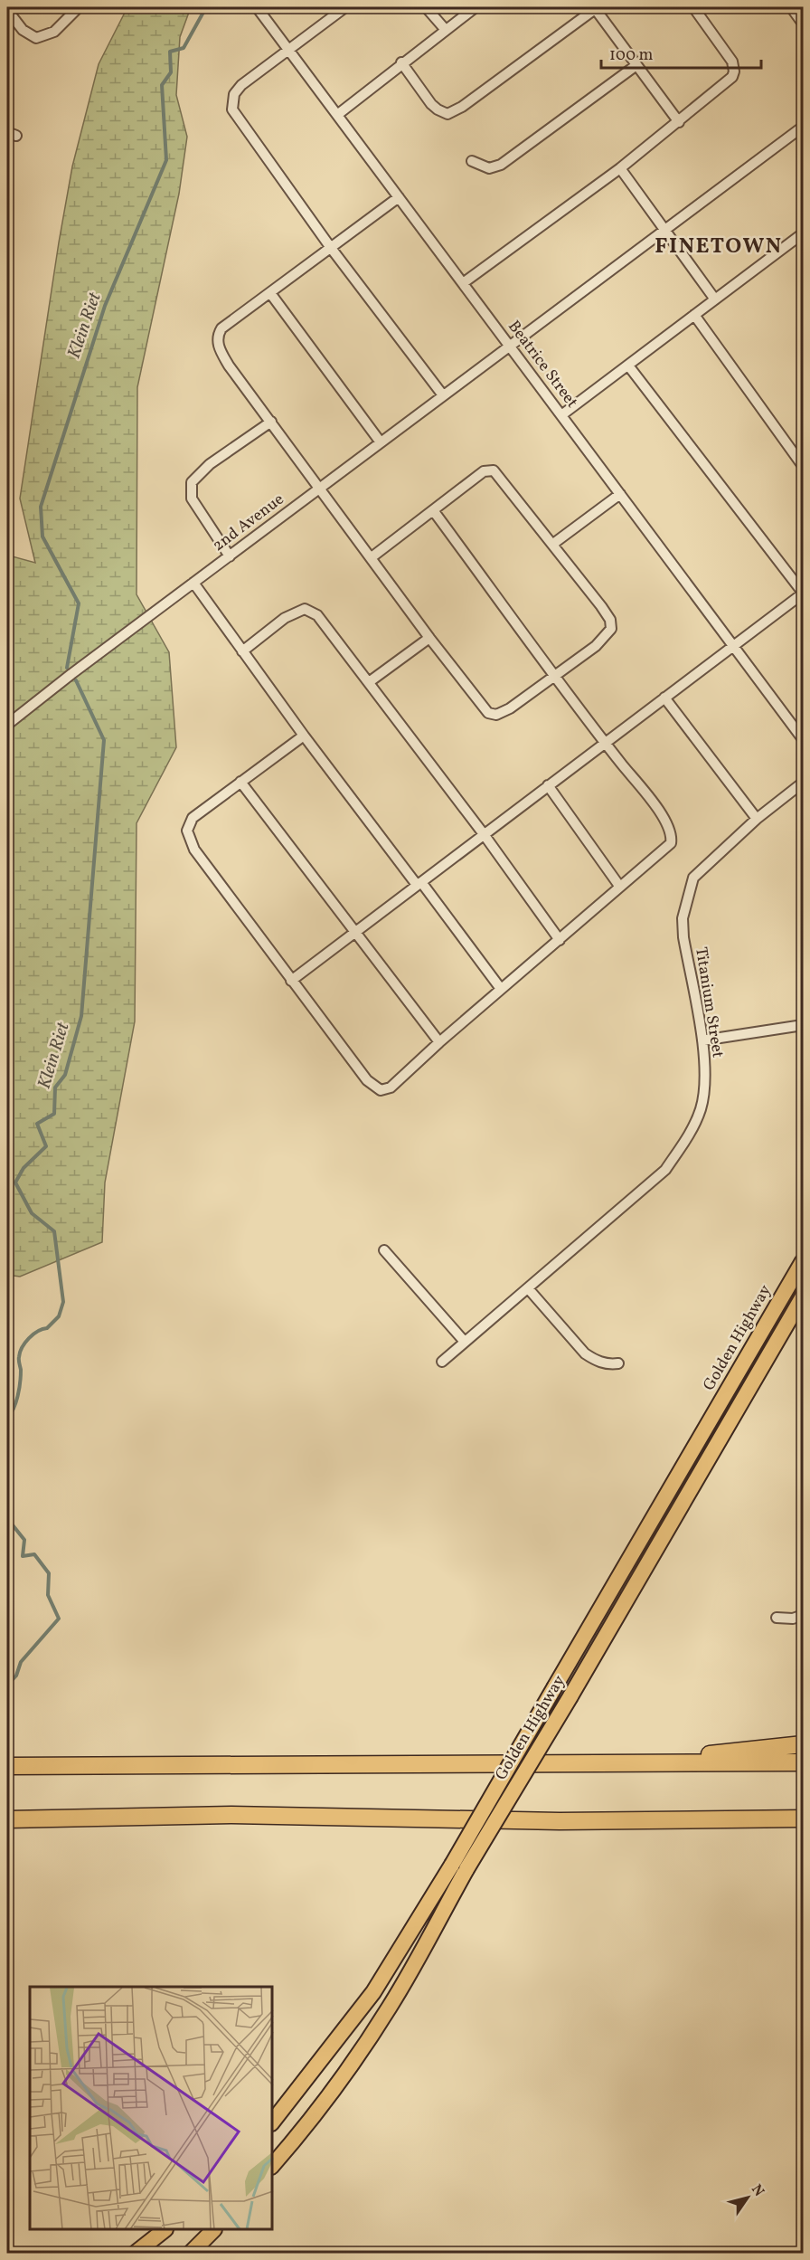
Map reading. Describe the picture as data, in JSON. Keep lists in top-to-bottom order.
{
  "streets": {
    "main road": ["Golden Highway"],
    "street": ["Beatrice Street", "2nd Avenue", "Titanium Street"]
  },
  "crossings": [
    ["Beatrice Street", "2nd Avenue"]
  ],
  "districts": ["FINETOWN"],
  "water": ["Klein Riet"],
  "scale_bar": "100 m",
  "north": "top right"
}
